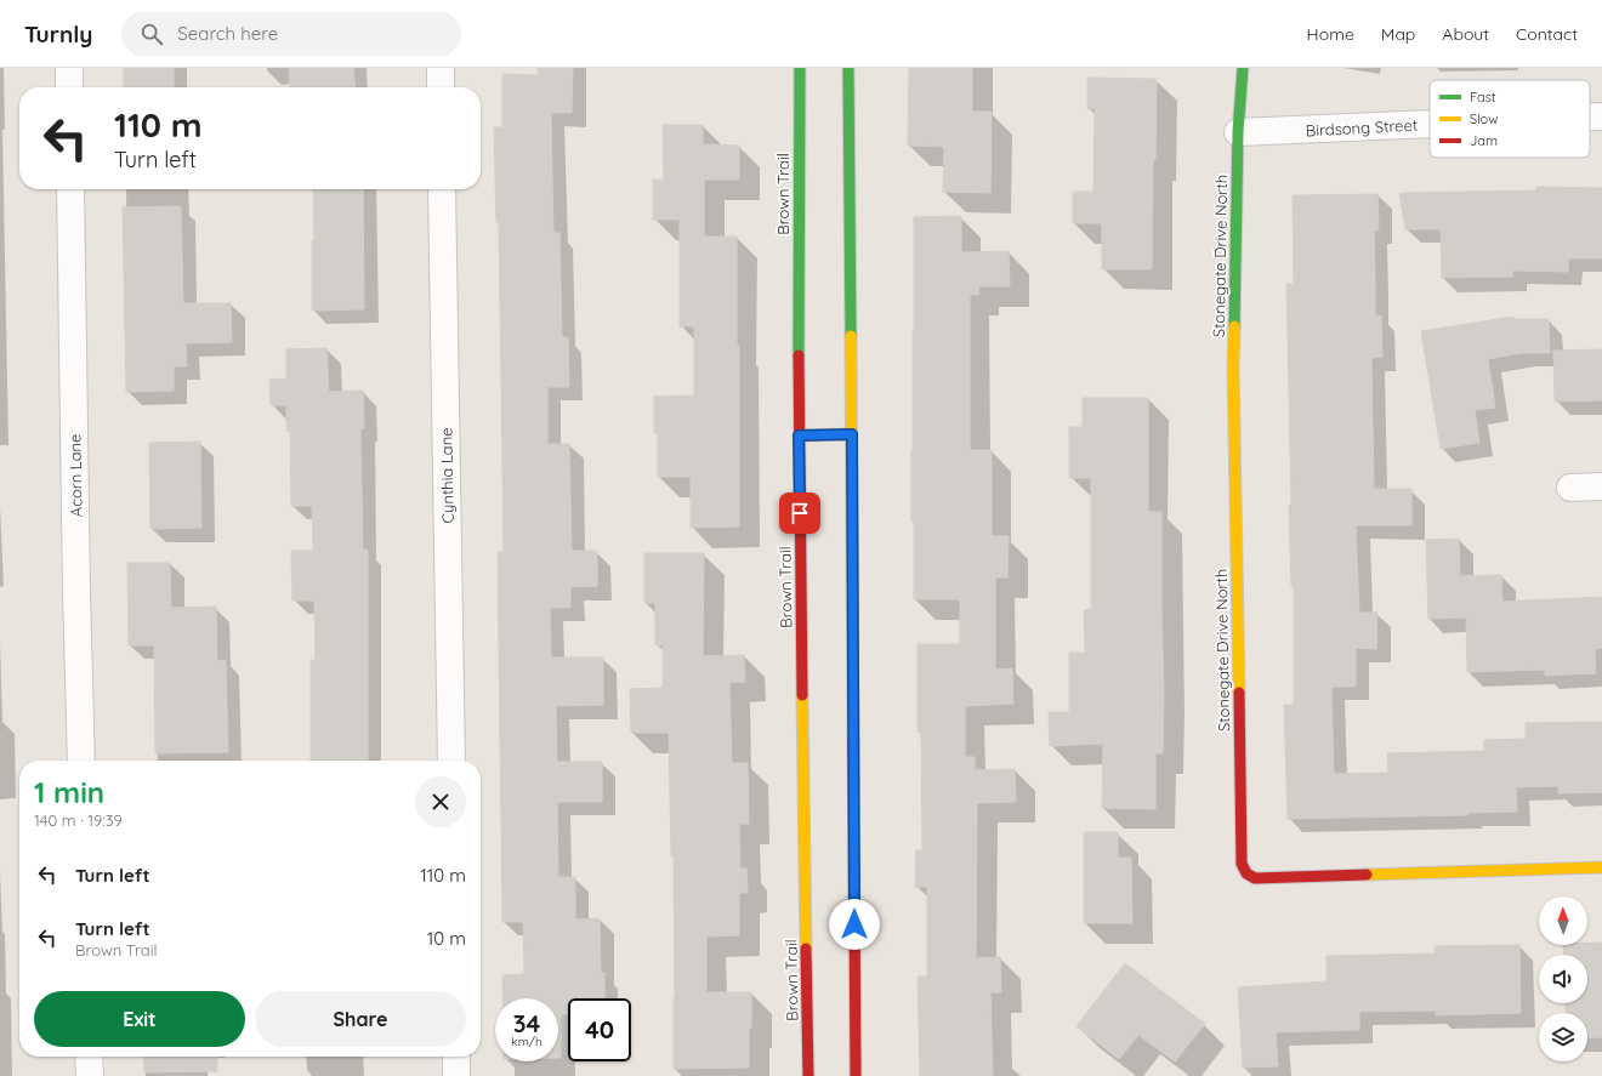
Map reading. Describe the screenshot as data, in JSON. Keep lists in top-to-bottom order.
{
  "streets": {
    "street": [
      "Birdsong Street",
      "Brown Trail",
      "Stonegate Drive North",
      "Acorn Lane",
      "Cynthia Lane"
    ]
  },
  "crossings": [
    ["Birdsong Street", "Stonegate Drive North"]
  ],
  "legend": ["Fast", "Slow", "Jam"],
  "north": "top",
  "page": {
    "header": "Turnly",
    "search": "Search here",
    "nav": [
      "Home",
      "Map",
      "About",
      "Contact"
    ],
    "turn": ["110 m", "Turn left"],
    "heading": ["1 min", "140 m · 19:39"],
    "list": [
      {
        "name": "Turn left",
        "value": "110 m"
      },
      {
        "name": "Turn left",
        "note": "Brown Trail",
        "value": "10 m"
      }
    ],
    "buttons": ["Exit", "Share"],
    "speed": "34 km/h",
    "limit": "40"
  }
}
